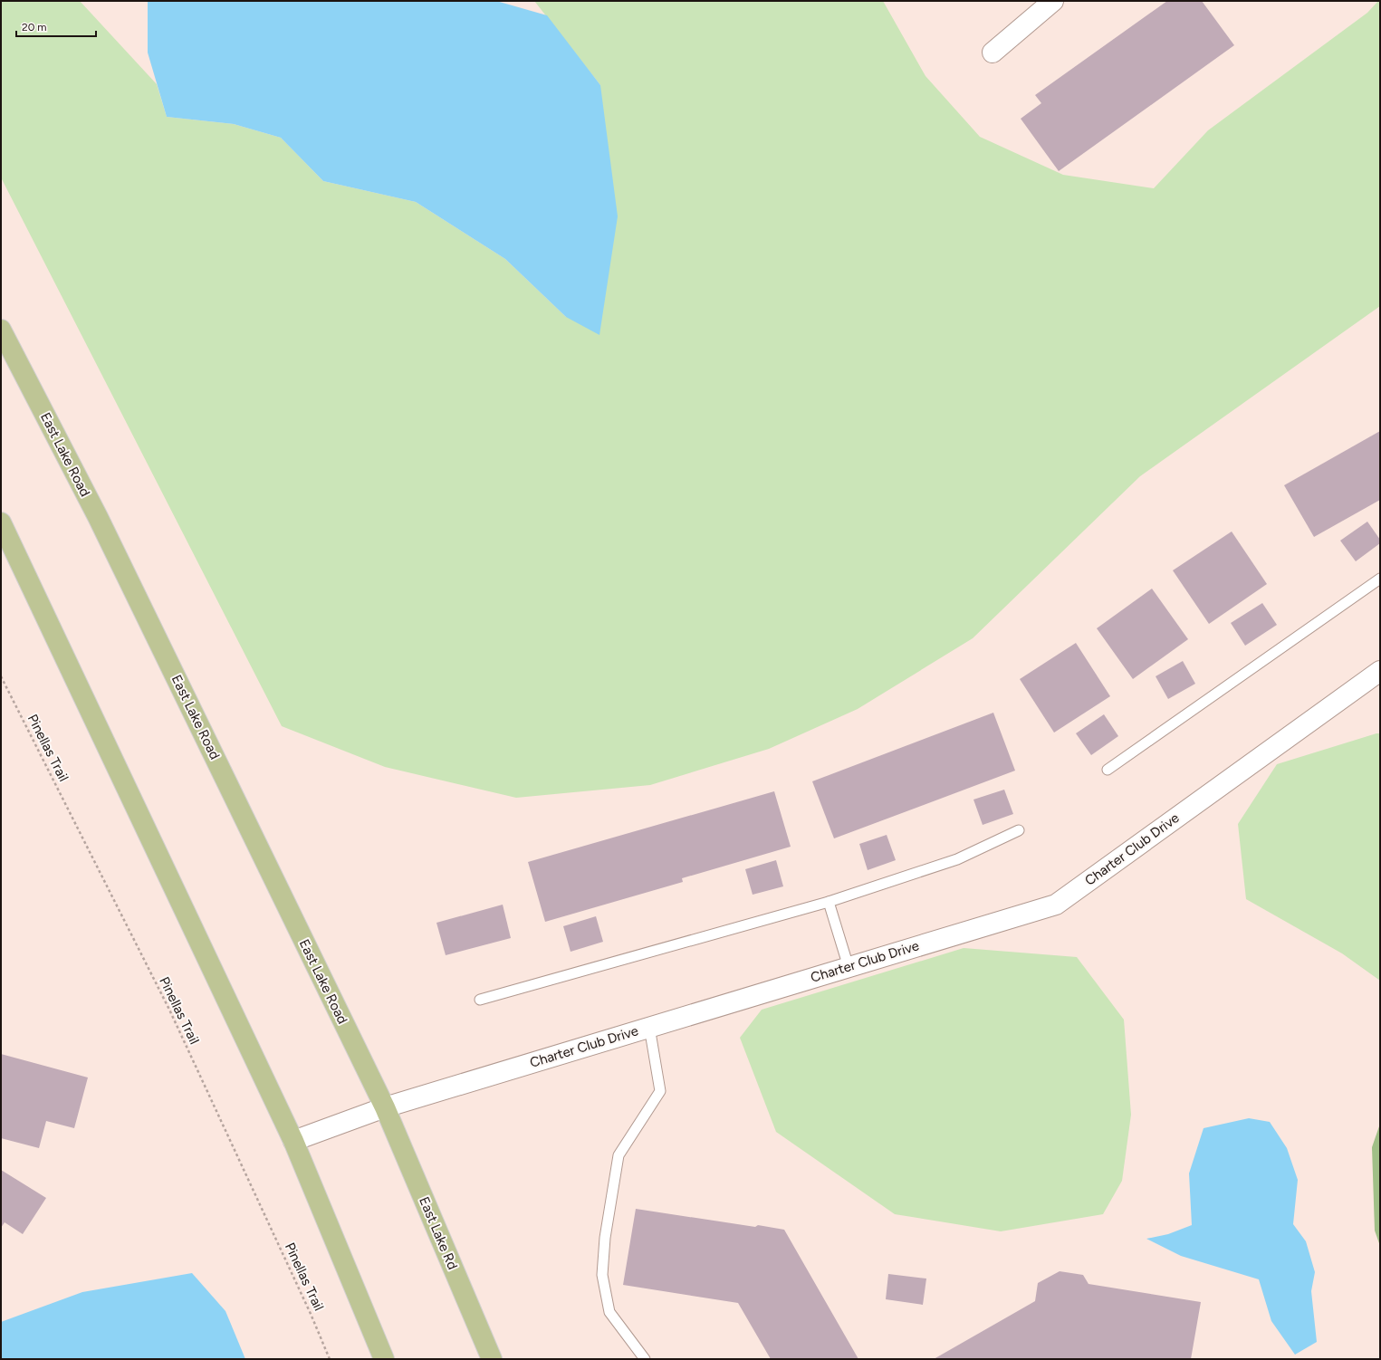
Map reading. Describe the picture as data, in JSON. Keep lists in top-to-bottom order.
{
  "streets": {
    "main road": ["East Lake Road", "East Lake Rd"],
    "street": ["Charter Club Drive"],
    "path": ["Pinellas Trail"]
  },
  "crossings": [
    ["East Lake Road", "Charter Club Drive"],
    ["East Lake Road", "East Lake Rd"],
    ["Charter Club Drive", "East Lake Rd"]
  ],
  "scale_bar": "20 m"
}
